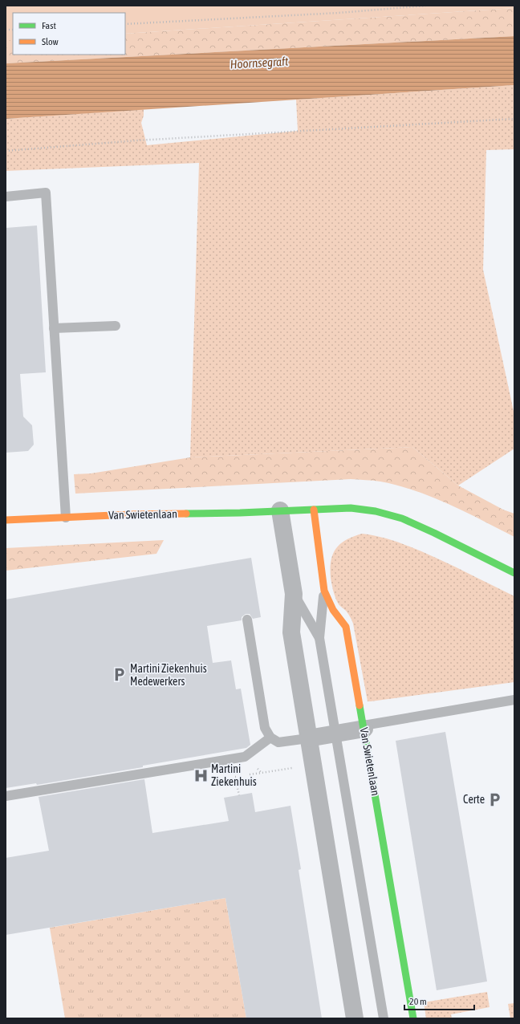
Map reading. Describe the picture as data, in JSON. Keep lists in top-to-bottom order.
{
  "streets": {
    "street": ["Van Swietenlaan"]
  },
  "water": ["Hoornsegraft"],
  "places": {
    "parking": ["Martini Ziekenhuis Medewerkers", "Certe"],
    "hospital": ["Martini Ziekenhuis"]
  },
  "legend": ["Fast", "Slow"],
  "scale_bar": "20 m"
}
